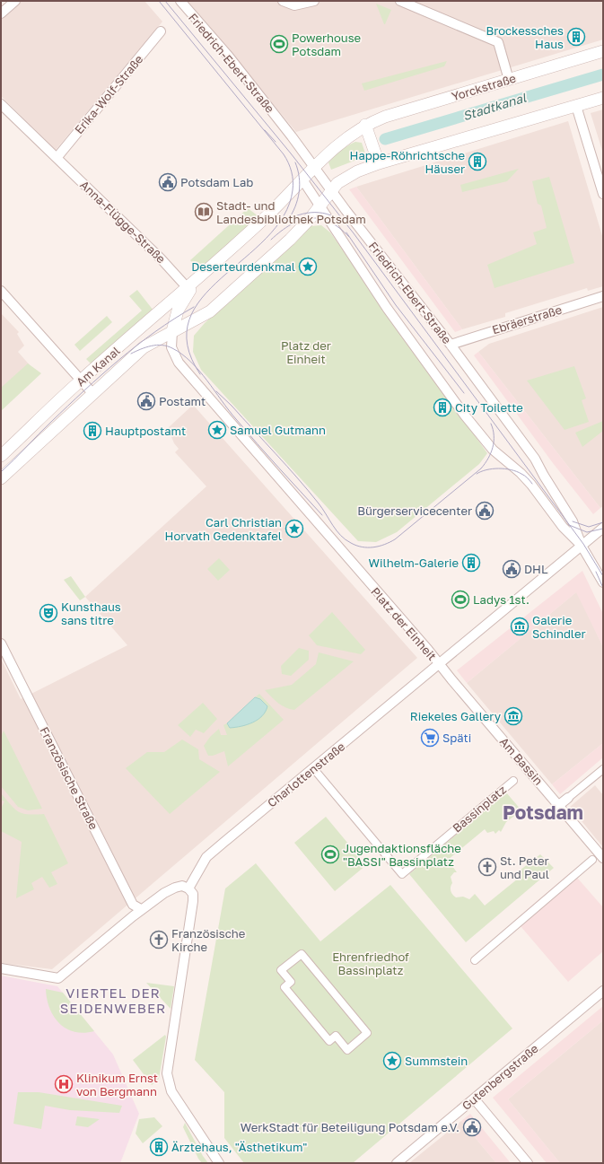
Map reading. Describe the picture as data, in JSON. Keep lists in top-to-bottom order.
{
  "streets": {
    "street": [
      "Friedrich-Ebert-Straße",
      "Yorckstraße",
      "Erika-Wolf-Straße",
      "Anna-Flügge-Straße",
      "Ebräerstraße",
      "Am Kanal",
      "Platz der Einheit",
      "Am Bassin",
      "Charlottenstraße",
      "Französische Straße",
      "Bassinplatz",
      "Gutenbergstraße"
    ]
  },
  "crossings": [
    ["Friedrich-Ebert-Straße", "Yorckstraße"],
    ["Friedrich-Ebert-Straße", "Ebräerstraße"],
    ["Friedrich-Ebert-Straße", "Am Kanal"],
    ["Friedrich-Ebert-Straße", "Charlottenstraße"],
    ["Yorckstraße", "Am Kanal"],
    ["Erika-Wolf-Straße", "Anna-Flügge-Straße"],
    ["Anna-Flügge-Straße", "Am Kanal"],
    ["Am Kanal", "Platz der Einheit"],
    ["Platz der Einheit", "Am Bassin"],
    ["Platz der Einheit", "Charlottenstraße"],
    ["Am Bassin", "Charlottenstraße"],
    ["Charlottenstraße", "Bassinplatz"]
  ],
  "districts": ["Potsdam", "VIERTEL DER SEIDENWEBER"],
  "water": ["Stadtkanal"],
  "parks": ["Platz der Einheit", "Ehrenfriedhof Bassinplatz"],
  "places": {
    "building": [
      "Brockessches Haus",
      "Happe-Röhrichtsche Häuser",
      "City Toilette",
      "Hauptpostamt",
      "Wilhelm-Galerie",
      "Ärztehaus, \"Ästhetikum\""
    ],
    "sports": ["Powerhouse Potsdam", "Ladys 1st.", "Jugendaktionsfläche \"BASSI\" Bassinplatz"],
    "public building": [
      "Potsdam Lab",
      "Postamt",
      "Bürgerservicecenter",
      "DHL",
      "WerkStadt für Beteiligung Potsdam e.V."
    ],
    "library": ["Stadt- und Landesbibliothek Potsdam"],
    "place": [
      "Deserteurdenkmal",
      "Samuel Gutmann",
      "Carl Christian Horvath Gedenktafel",
      "Summstein"
    ],
    "theatre": ["Kunsthaus sans titre"],
    "museum": ["Galerie Schindler", "Riekeles Gallery"],
    "supermarket": ["Späti"],
    "church": ["St. Peter und Paul", "Französische Kirche"],
    "hospital": ["Klinikum Ernst von Bergmann"]
  }
}
